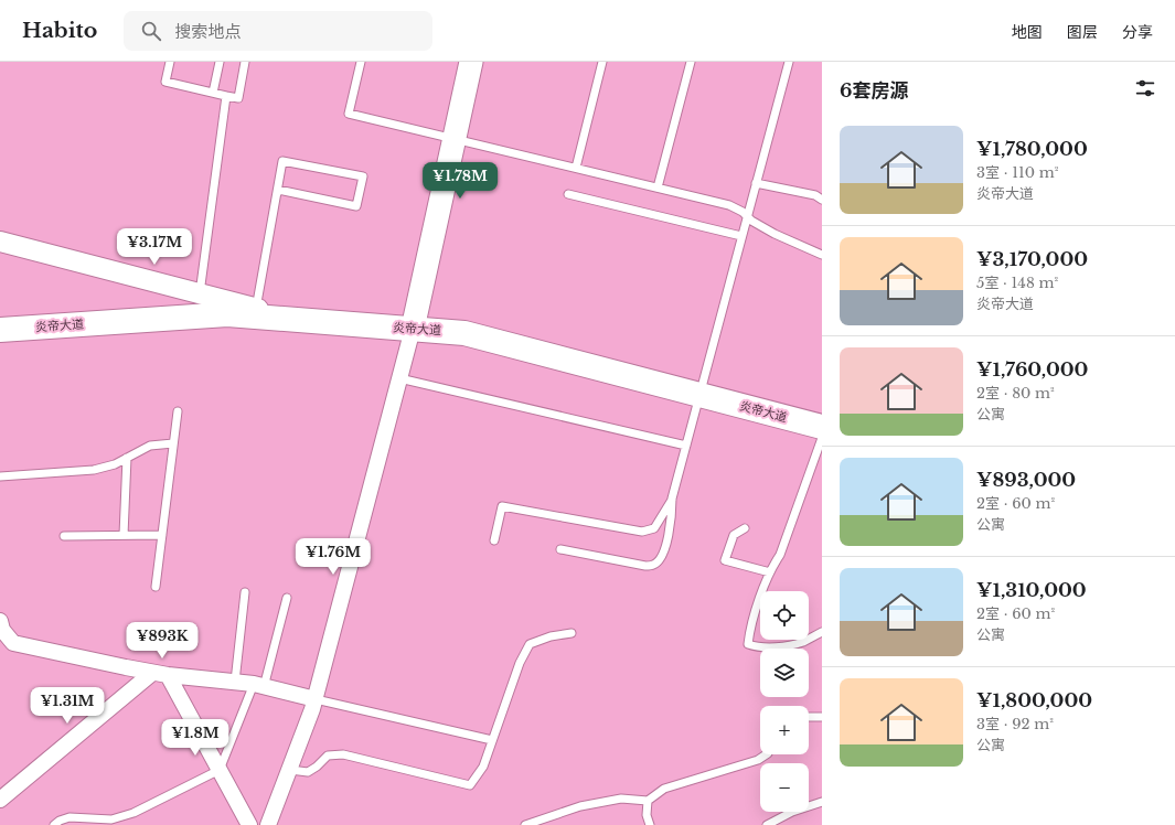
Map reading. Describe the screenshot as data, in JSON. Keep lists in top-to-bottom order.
{
  "streets": {
    "main road": ["炎帝大道"]
  },
  "page": {
    "header": "Habito",
    "search": "搜索地点",
    "nav": ["地图", "图层", "分享"],
    "heading": "6套房源",
    "list": [
      {
        "name": "¥1,780,000",
        "note": "3室 · 110 m² · 炎帝大道"
      },
      {
        "name": "¥3,170,000",
        "note": "5室 · 148 m² · 炎帝大道"
      },
      {
        "name": "¥1,760,000",
        "note": "2室 · 80 m² · 公寓"
      },
      {
        "name": "¥893,000",
        "note": "2室 · 60 m² · 公寓"
      },
      {
        "name": "¥1,310,000",
        "note": "2室 · 60 m² · 公寓"
      },
      {
        "name": "¥1,800,000",
        "note": "3室 · 92 m² · 公寓"
      }
    ],
    "price": [
      "¥1.78M",
      "¥3.17M",
      "¥1.76M",
      "¥893K",
      "¥1.31M",
      "¥1.8M"
    ],
    "map_buttons": ["+", "−"]
  }
}
